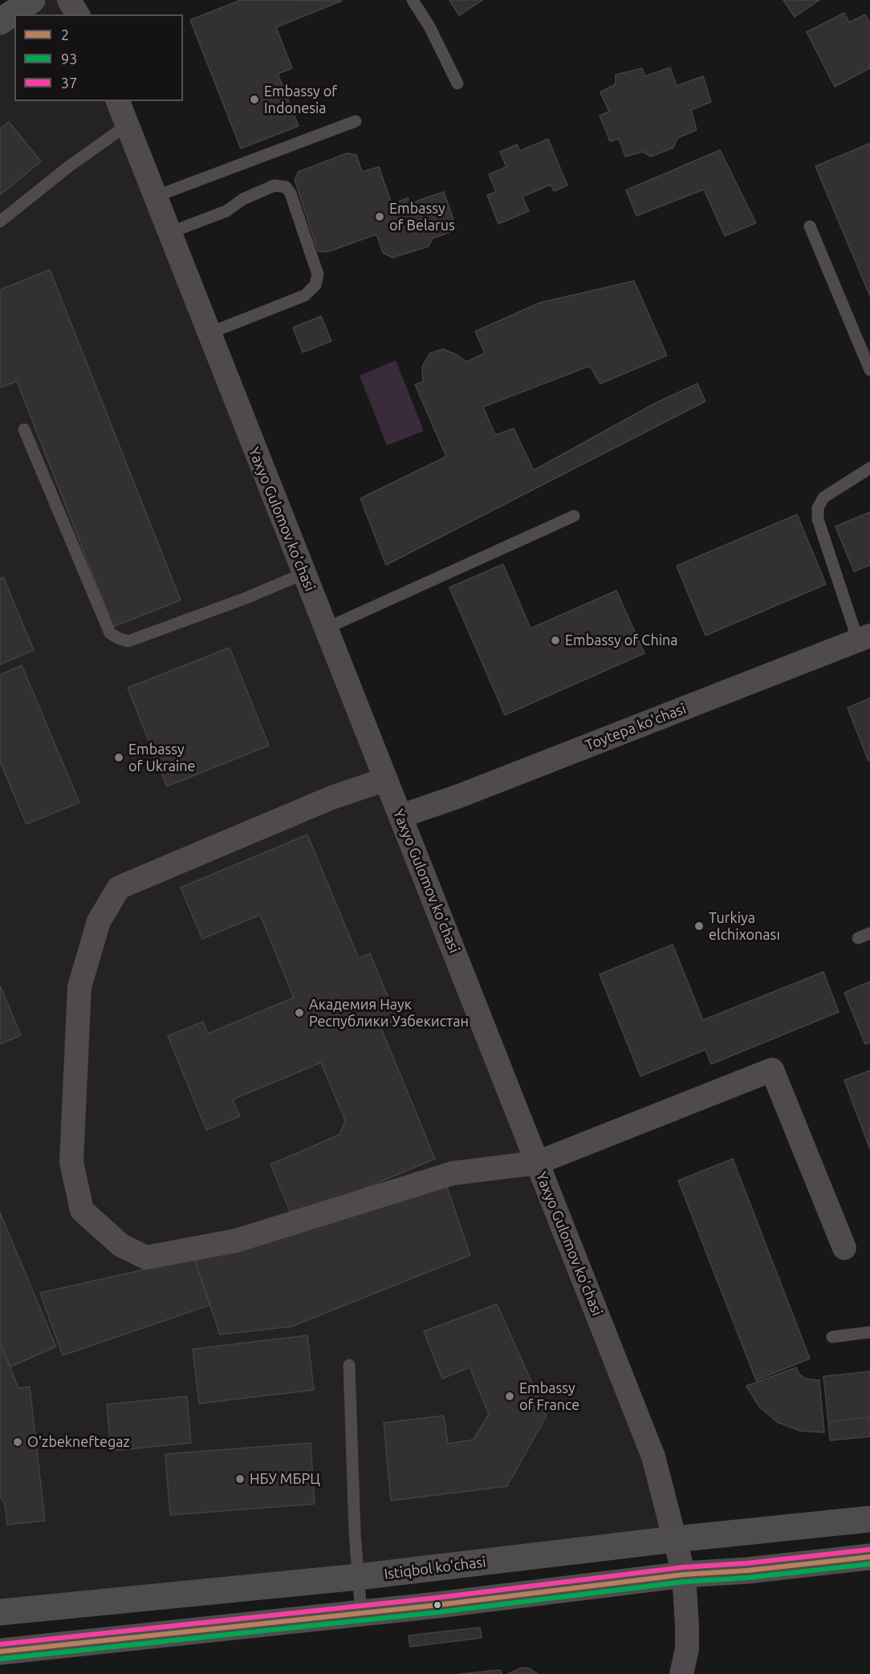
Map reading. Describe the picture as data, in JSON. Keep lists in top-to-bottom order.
{
  "streets": {
    "main road": ["Istiqbol ko'chasi"],
    "street": ["Yaxyo Gulomov ko'chasi", "Toytepa ko'chasi"]
  },
  "crossings": [
    ["Yaxyo Gulomov ko'chasi", "Toytepa ko'chasi"],
    ["Yaxyo Gulomov ko'chasi", "Istiqbol ko'chasi"]
  ],
  "places": [
    "Embassy of Indonesia",
    "Embassy of Belarus",
    "Embassy of China",
    "Embassy of Ukraine",
    "Turkiya elchixonası",
    "Академия Наук Республики Узбекистан",
    "Embassy of France",
    "O'zbekneftegaz",
    "НБУ МБРЦ"
  ],
  "lines": ["transit line 37", "transit line 2", "transit line 93"],
  "legend": ["2", "93", "37"]
}
